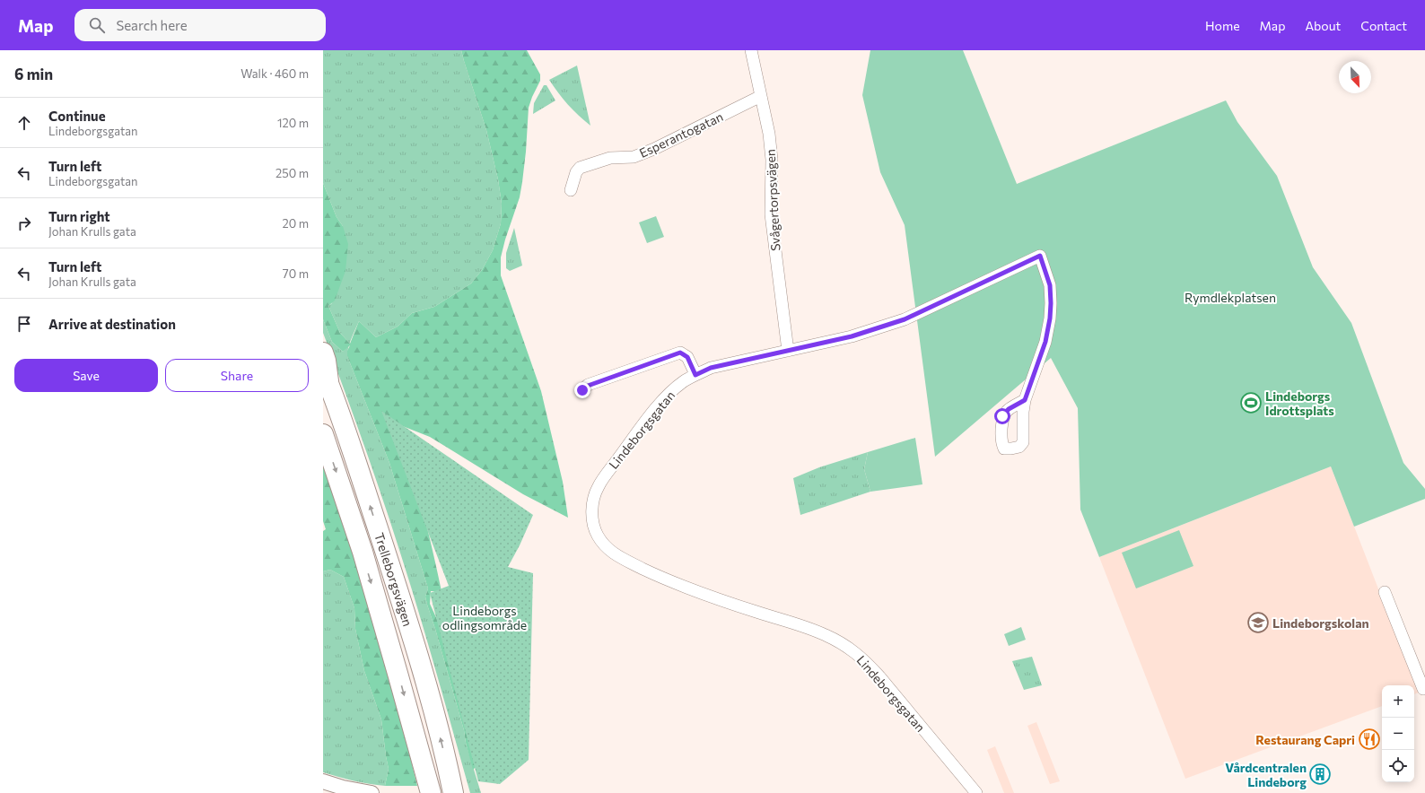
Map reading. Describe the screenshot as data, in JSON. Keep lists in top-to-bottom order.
{
  "streets": {
    "highway": ["Trelleborgsvägen"],
    "street": ["Esperantogatan", "Svågertorpsvägen", "Lindeborgsgatan"]
  },
  "crossings": [
    ["Esperantogatan", "Svågertorpsvägen"],
    ["Svågertorpsvägen", "Lindeborgsgatan"]
  ],
  "parks": ["Rymdlekplatsen", "Lindeborgs odlingsområde"],
  "places": {
    "sports": ["Lindeborgs Idrottsplats"],
    "school or university": ["Lindeborgskolan"],
    "restaurant": ["Restaurang Capri"],
    "building": ["Vårdcentralen Lindeborg"]
  },
  "north": "bottom right",
  "page": {
    "header": "Map",
    "search": "Search here",
    "nav": [
      "Home",
      "Map",
      "About",
      "Contact"
    ],
    "heading": ["6 min", "Walk · 460 m"],
    "list": [
      ["Continue", "Lindeborgsgatan", "120 m"],
      ["Turn left", "Lindeborgsgatan", "250 m"],
      ["Turn right", "Johan Krulls gata", "20 m"],
      ["Turn left", "Johan Krulls gata", "70 m"],
      "Arrive at destination"
    ],
    "buttons": ["Save", "Share"],
    "map_buttons": ["+", "−"]
  }
}
